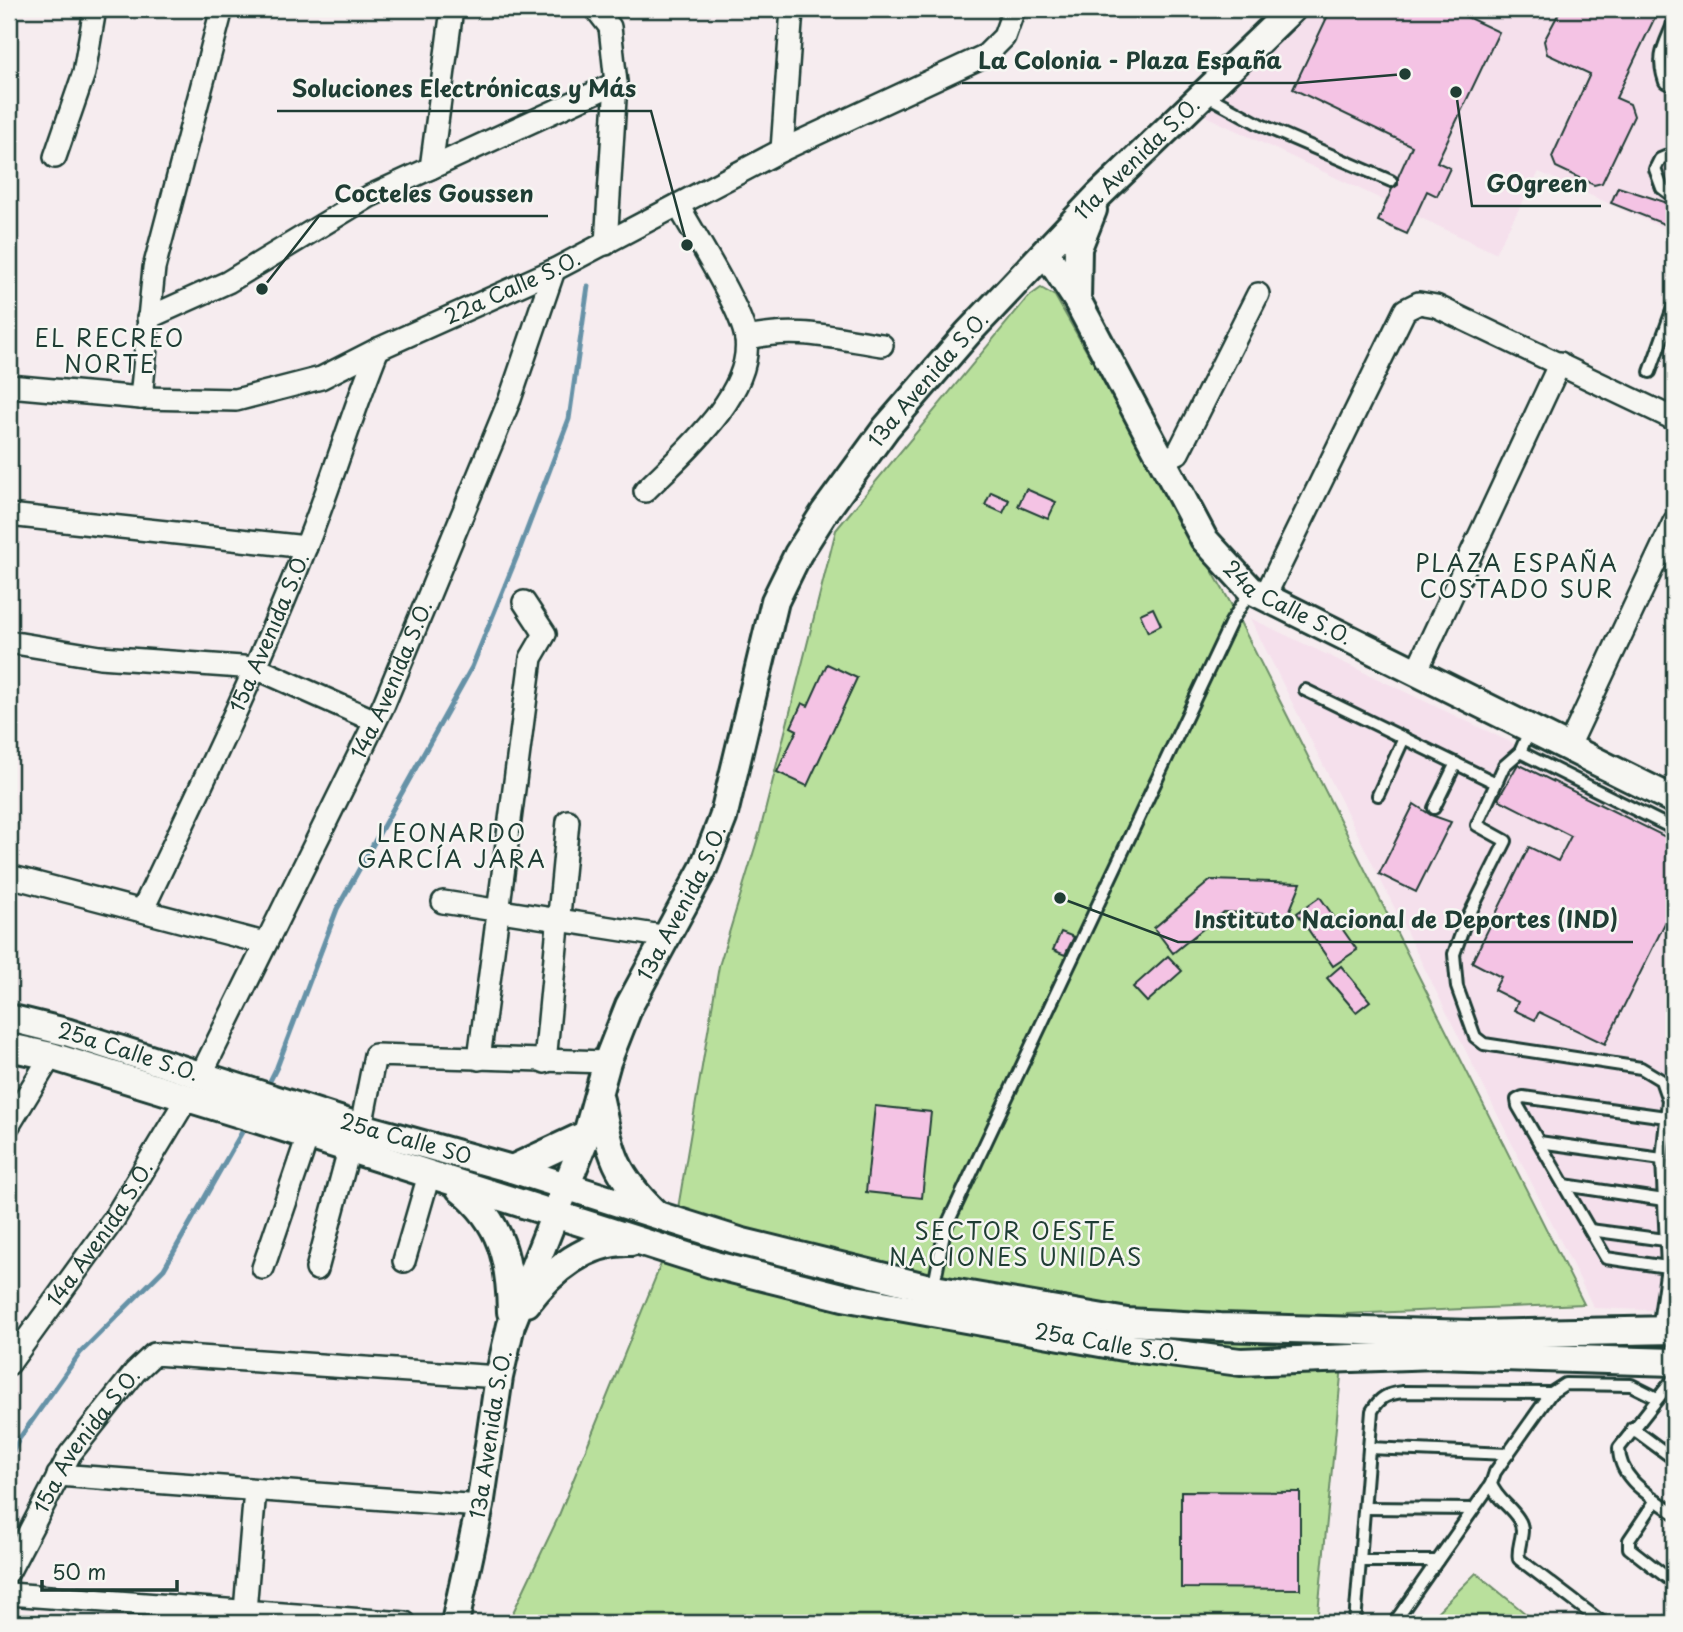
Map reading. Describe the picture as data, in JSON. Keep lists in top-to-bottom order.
{
  "streets": {
    "street": [
      "11a Avenida S.O.",
      "22a Calle S.O.",
      "13a Avenida S.O.",
      "24a Calle S.O.",
      "15a Avenida S.O.",
      "14a Avenida S.O.",
      "25a Calle S.O.",
      "25a Calle SO"
    ]
  },
  "crossings": [
    ["11a Avenida S.O.", "13a Avenida S.O."],
    ["11a Avenida S.O.", "24a Calle S.O."],
    ["22a Calle S.O.", "15a Avenida S.O."],
    ["22a Calle S.O.", "14a Avenida S.O."],
    ["13a Avenida S.O.", "24a Calle S.O."],
    ["13a Avenida S.O.", "15a Avenida S.O."],
    ["13a Avenida S.O.", "25a Calle S.O."],
    ["13a Avenida S.O.", "25a Calle SO"],
    ["14a Avenida S.O.", "25a Calle S.O."],
    ["25a Calle S.O.", "25a Calle SO"]
  ],
  "districts": [
    "EL RECREO NORTE",
    "PLAZA ESPAÑA COSTADO SUR",
    "LEONARDO GARCÍA JARA",
    "SECTOR OESTE NACIONES UNIDAS"
  ],
  "places": [
    "La Colonia - Plaza España",
    "GOgreen",
    "Soluciones Electrónicas y Más",
    "Cocteles Goussen",
    "Instituto Nacional de Deportes (IND)"
  ],
  "scale_bar": "50 m"
}
